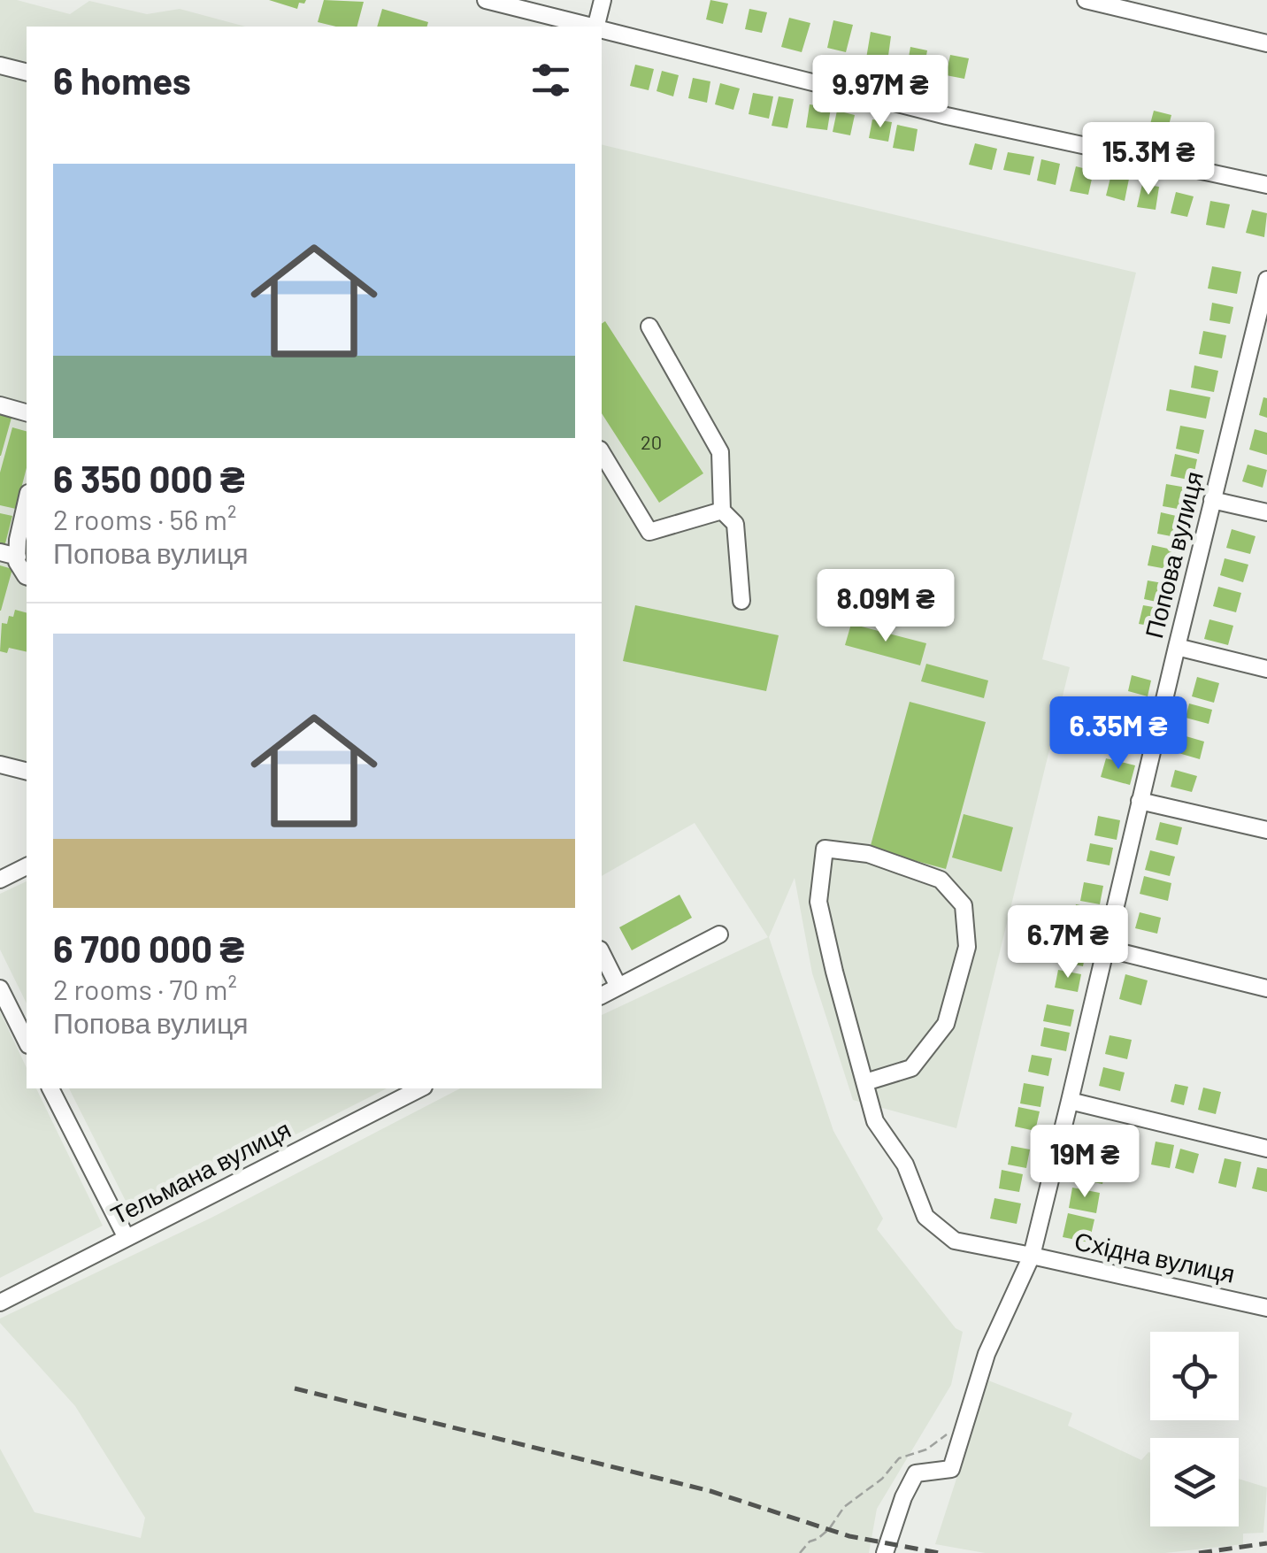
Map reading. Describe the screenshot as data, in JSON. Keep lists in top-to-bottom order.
{
  "streets": {
    "street": ["Попова вулиця", "Тельмана вулиця", "Східна вулиця"]
  },
  "crossings": [
    ["Попова вулиця", "Східна вулиця"]
  ],
  "house_numbers": ["20"],
  "page": {
    "heading": "6 homes",
    "price": [
      "9.97M ₴",
      "15.3M ₴",
      "8.09M ₴",
      "6.35M ₴",
      "6.7M ₴",
      "19M ₴"
    ],
    "list": [
      {
        "name": "6 350 000 ₴",
        "note": "2 rooms · 56 m² · Попова вулиця"
      },
      {
        "name": "6 700 000 ₴",
        "note": "2 rooms · 70 m² · Попова вулиця"
      }
    ]
  }
}
